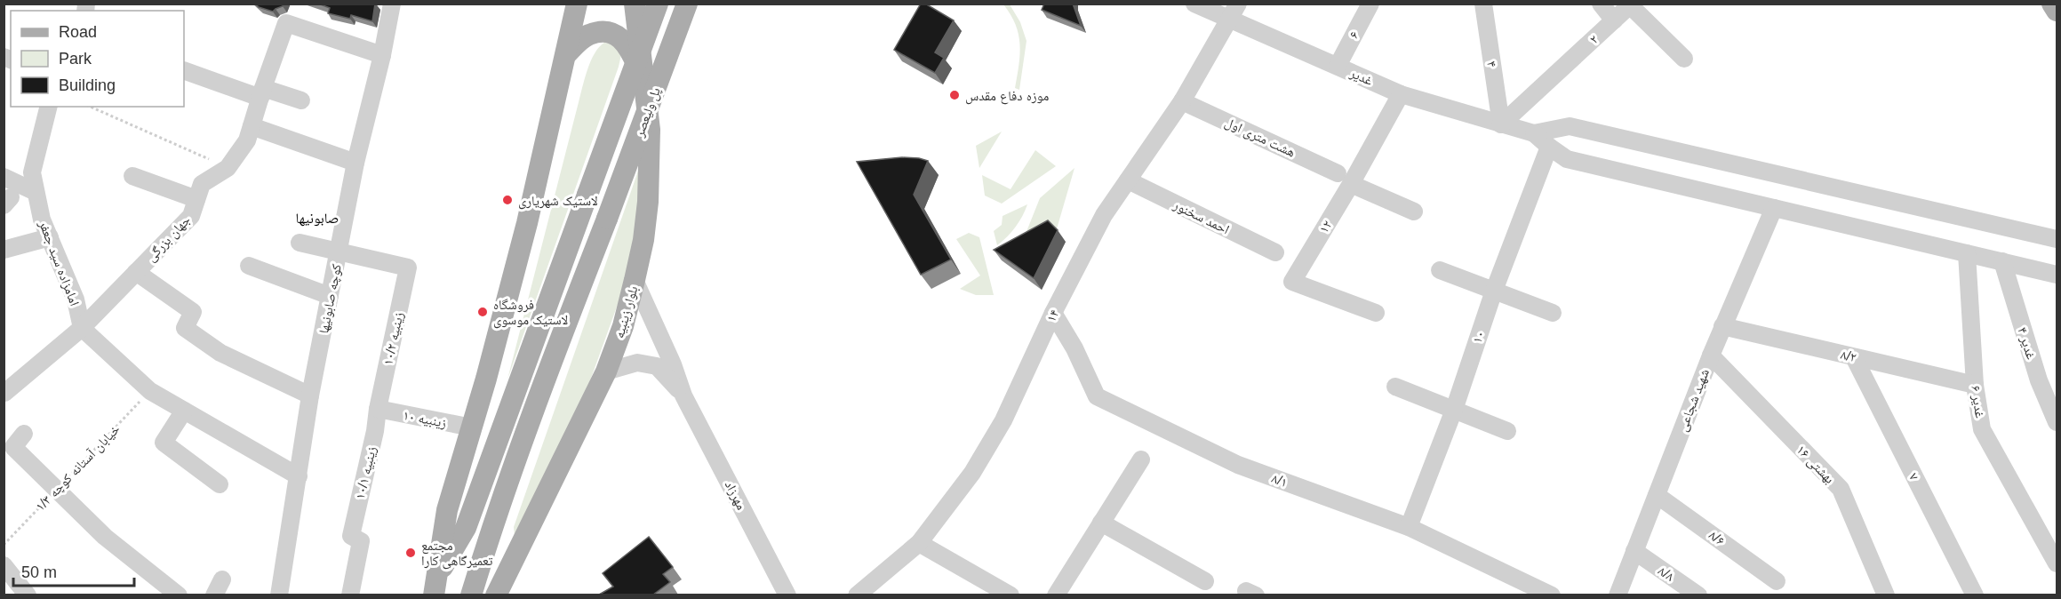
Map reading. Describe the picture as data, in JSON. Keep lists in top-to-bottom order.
{
  "streets": {
    "main road": ["پل ولیعصر", "بلوار زینبیه"],
    "street": [
      "۶",
      "۲",
      "۴",
      "غدیر",
      "هشت متری اول",
      "احمد سخنور",
      "۱۲",
      "جهان بزرگی",
      "امامزاده سید جعفر",
      "کوچه صابونیها",
      "۱۴",
      "۱۰",
      "زینبیه ۱۰/۲",
      "غدیر ۴",
      "۸/۲",
      "شهید شجاعی",
      "غدیر ۶",
      "زینبیه ۱۰",
      "۱۶ بهشتی",
      "زینبیه ۱۰/۱",
      "۷",
      "۸/۱",
      "مهرزاد",
      "۸/۶",
      "۸/۸"
    ],
    "path": ["خیابان آستانه کوچه ۱/۳"]
  },
  "crossings": [
    ["۶", "غدیر"],
    ["۲", "۴"],
    ["۲", "غدیر"],
    ["۴", "غدیر"],
    ["غدیر", "۱۲"],
    ["غدیر", "۱۴"],
    ["هشت متری اول", "۱۲"],
    ["هشت متری اول", "۱۴"],
    ["احمد سخنور", "۱۴"],
    ["جهان بزرگی", "امامزاده سید جعفر"],
    ["جهان بزرگی", "کوچه صابونیها"],
    ["کوچه صابونیها", "زینبیه ۱۰/۲"],
    ["۱۴", "۸/۱"],
    ["۱۰", "۸/۱"],
    ["زینبیه ۱۰/۲", "زینبیه ۱۰"],
    ["زینبیه ۱۰/۲", "زینبیه ۱۰/۱"],
    ["۸/۲", "شهید شجاعی"],
    ["۸/۲", "غدیر ۶"],
    ["۸/۲", "۷"],
    ["شهید شجاعی", "۱۶ بهشتی"],
    ["شهید شجاعی", "۸/۶"],
    ["شهید شجاعی", "۸/۸"],
    ["زینبیه ۱۰", "زینبیه ۱۰/۱"]
  ],
  "districts": ["صابونیها"],
  "places": [
    "موزه دفاع مقدس",
    "لاستیک شهریاری",
    "فروشگاه لاستیک موسوی",
    "مجتمع تعمیرگاهی کارا"
  ],
  "legend": ["Road", "Park", "Building"],
  "scale_bar": "50 m"
}
